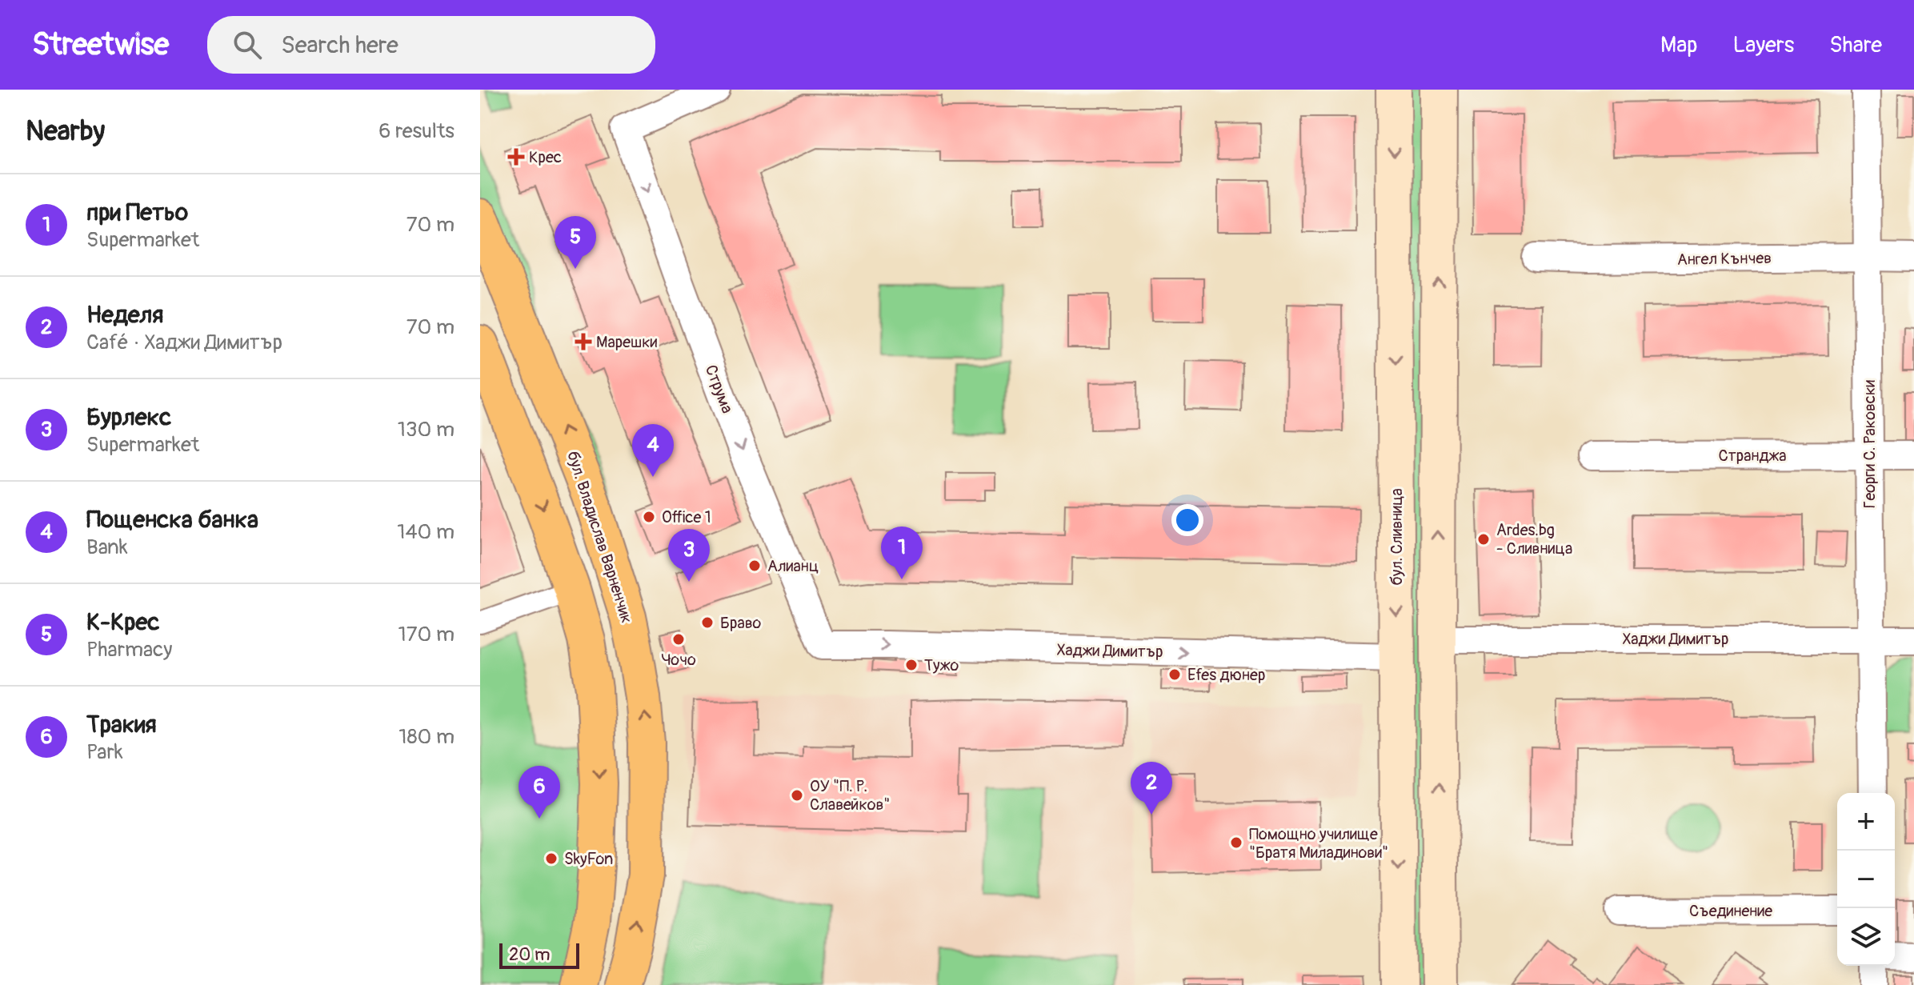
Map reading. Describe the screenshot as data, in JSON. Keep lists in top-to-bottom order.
{
  "streets": {
    "main road": ["бул. Владислав Варненчик", "бул. Сливница"],
    "street": [
      "Ангел Кънчев",
      "Струма",
      "Георги С. Раковски",
      "Странджа",
      "Хаджи Димитър",
      "Съединение"
    ]
  },
  "crossings": [
    ["Ангел Кънчев", "Георги С. Раковски"],
    ["Струма", "Хаджи Димитър"],
    ["Георги С. Раковски", "Странджа"],
    ["Георги С. Раковски", "Хаджи Димитър"],
    ["бул. Сливница", "Хаджи Димитър"]
  ],
  "one_way": ["Струма", "Хаджи Димитър"],
  "places": {
    "health": ["Крес", "Марешки"],
    "other": [
      "Office 1",
      "Ardes.bg - Сливница",
      "Алианц",
      "Браво",
      "Чочо",
      "Тужо",
      "Efes дюнер",
      "ОУ \"П. Р. Славейков\"",
      "Помощно училище \"Братя Миладинови\"",
      "SkyFon"
    ]
  },
  "scale_bar": "20 m",
  "page": {
    "header": "Streetwise",
    "search": "Search here",
    "nav": ["Map", "Layers", "Share"],
    "heading": ["Nearby", "6 results"],
    "list": [
      {
        "mark": "1",
        "name": "при Петьо",
        "note": "Supermarket",
        "value": "70 m"
      },
      {
        "mark": "2",
        "name": "Неделя",
        "note": "Café · Хаджи Димитър",
        "value": "70 m"
      },
      {
        "mark": "3",
        "name": "Бурлекс",
        "note": "Supermarket",
        "value": "130 m"
      },
      {
        "mark": "4",
        "name": "Пощенска банка",
        "note": "Bank",
        "value": "140 m"
      },
      {
        "mark": "5",
        "name": "К-Крес",
        "note": "Pharmacy",
        "value": "170 m"
      },
      {
        "mark": "6",
        "name": "Тракия",
        "note": "Park",
        "value": "180 m"
      }
    ],
    "pins": [
      "5",
      "4",
      "1",
      "3",
      "2",
      "6"
    ],
    "map_buttons": ["+", "−"],
    "scale": "20 m"
  }
}
